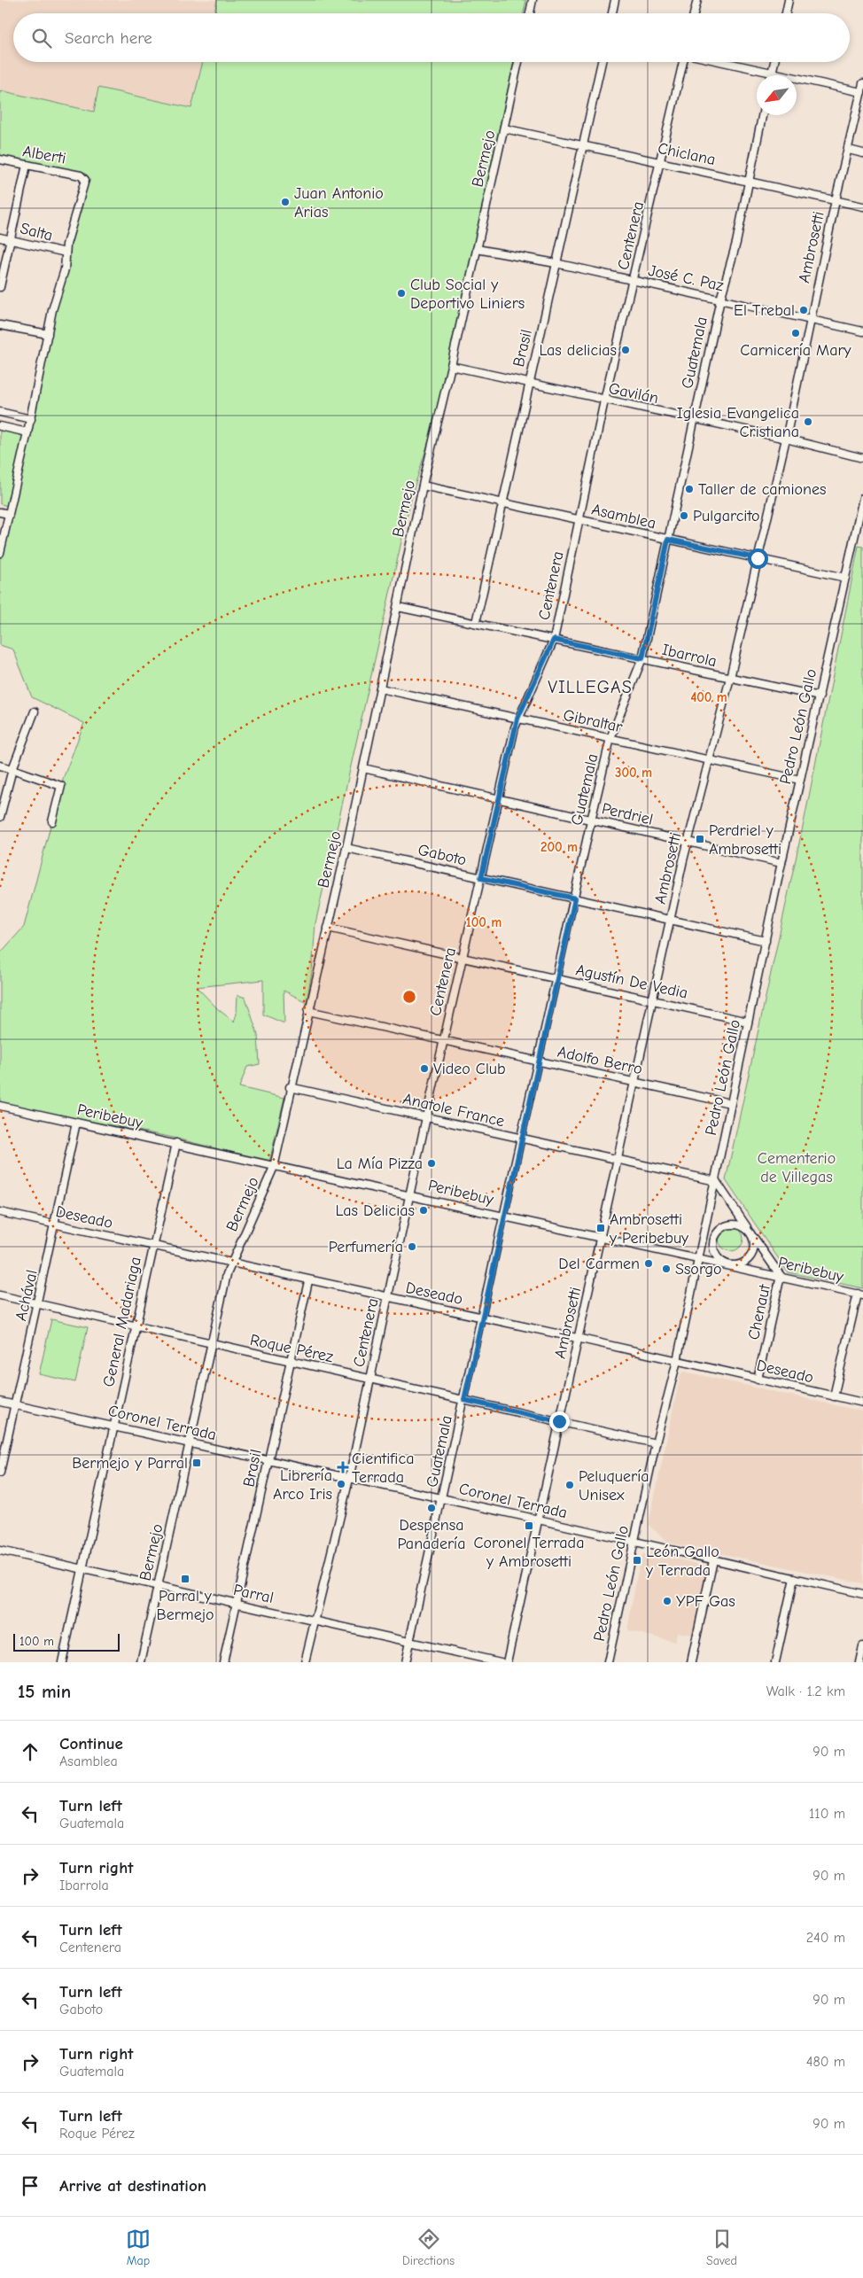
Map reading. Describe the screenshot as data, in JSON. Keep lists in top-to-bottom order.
{
  "streets": {
    "street": [
      "Chiclana",
      "Alberti",
      "Bermejo",
      "Salta",
      "Centenera",
      "Ambrosetti",
      "José C. Paz",
      "Brasil",
      "Guatemala",
      "Gavilán",
      "Asamblea",
      "Ibarrola",
      "Gibraltar",
      "Pedro León Gallo",
      "Perdriel",
      "Gaboto",
      "Agustín De Vedia",
      "Adolfo Berro",
      "Anatole France",
      "Peribebuy",
      "Deseado",
      "Achával",
      "Chenaut",
      "General Madariaga",
      "Roque Pérez",
      "Coronel Terrada",
      "Parral"
    ]
  },
  "crossings": [
    ["Chiclana", "Bermejo"],
    ["Chiclana", "Centenera"],
    ["Chiclana", "Ambrosetti"],
    ["Chiclana", "Brasil"],
    ["Chiclana", "Guatemala"],
    ["Alberti", "Salta"],
    ["Bermejo", "José C. Paz"],
    ["Bermejo", "Gavilán"],
    ["Bermejo", "Asamblea"],
    ["Bermejo", "Ibarrola"],
    ["Bermejo", "Gibraltar"],
    ["Bermejo", "Perdriel"],
    ["Bermejo", "Gaboto"],
    ["Bermejo", "Agustín De Vedia"],
    ["Bermejo", "Adolfo Berro"],
    ["Bermejo", "Anatole France"],
    ["Bermejo", "Peribebuy"],
    ["Bermejo", "Deseado"],
    ["Bermejo", "Roque Pérez"],
    ["Bermejo", "Coronel Terrada"],
    ["Bermejo", "Parral"],
    ["Centenera", "José C. Paz"],
    ["Centenera", "Gavilán"],
    ["Centenera", "Asamblea"],
    ["Centenera", "Ibarrola"],
    ["Centenera", "Gibraltar"],
    ["Centenera", "Perdriel"],
    ["Centenera", "Gaboto"],
    ["Centenera", "Agustín De Vedia"],
    ["Centenera", "Adolfo Berro"],
    ["Centenera", "Anatole France"],
    ["Centenera", "Peribebuy"],
    ["Centenera", "Deseado"],
    ["Centenera", "Roque Pérez"],
    ["Centenera", "Coronel Terrada"],
    ["Centenera", "Parral"],
    ["Ambrosetti", "José C. Paz"],
    ["Ambrosetti", "Gavilán"],
    ["Ambrosetti", "Asamblea"],
    ["Ambrosetti", "Ibarrola"],
    ["Ambrosetti", "Gibraltar"],
    ["Ambrosetti", "Perdriel"],
    ["Ambrosetti", "Gaboto"],
    ["Ambrosetti", "Agustín De Vedia"],
    ["Ambrosetti", "Adolfo Berro"],
    ["Ambrosetti", "Anatole France"],
    ["Ambrosetti", "Peribebuy"],
    ["Ambrosetti", "Deseado"],
    ["Ambrosetti", "Roque Pérez"],
    ["Ambrosetti", "Coronel Terrada"],
    ["José C. Paz", "Brasil"],
    ["José C. Paz", "Guatemala"],
    ["Brasil", "Gavilán"],
    ["Brasil", "Asamblea"],
    ["Brasil", "Ibarrola"],
    ["Brasil", "Deseado"],
    ["Brasil", "Roque Pérez"],
    ["Brasil", "Coronel Terrada"],
    ["Brasil", "Parral"],
    ["Guatemala", "Gavilán"],
    ["Guatemala", "Asamblea"],
    ["Guatemala", "Ibarrola"],
    ["Guatemala", "Gibraltar"],
    ["Guatemala", "Perdriel"],
    ["Guatemala", "Gaboto"],
    ["Guatemala", "Agustín De Vedia"],
    ["Guatemala", "Adolfo Berro"],
    ["Guatemala", "Anatole France"],
    ["Guatemala", "Peribebuy"],
    ["Guatemala", "Deseado"],
    ["Guatemala", "Roque Pérez"],
    ["Guatemala", "Coronel Terrada"],
    ["Guatemala", "Parral"],
    ["Asamblea", "Pedro León Gallo"],
    ["Ibarrola", "Pedro León Gallo"],
    ["Gibraltar", "Pedro León Gallo"],
    ["Pedro León Gallo", "Perdriel"],
    ["Pedro León Gallo", "Gaboto"],
    ["Pedro León Gallo", "Agustín De Vedia"],
    ["Pedro León Gallo", "Adolfo Berro"],
    ["Pedro León Gallo", "Anatole France"],
    ["Pedro León Gallo", "Peribebuy"],
    ["Pedro León Gallo", "Deseado"],
    ["Pedro León Gallo", "Roque Pérez"],
    ["Pedro León Gallo", "Coronel Terrada"],
    ["Peribebuy", "Achával"],
    ["Peribebuy", "Chenaut"],
    ["Peribebuy", "General Madariaga"],
    ["Deseado", "Achával"],
    ["Deseado", "Chenaut"],
    ["Deseado", "General Madariaga"],
    ["Achával", "Roque Pérez"],
    ["Achával", "Coronel Terrada"],
    ["General Madariaga", "Roque Pérez"],
    ["General Madariaga", "Coronel Terrada"],
    ["General Madariaga", "Parral"]
  ],
  "districts": ["VILLEGAS"],
  "parks": ["Cementerio de Villegas"],
  "places": {
    "other": [
      "Juan Antonio Arias",
      "Club Social y Deportivo Liniers",
      "El Trebal",
      "Carnicería Mary",
      "Las delicias",
      "Iglesia Evangelica Cristiana",
      "Taller de camiones",
      "Pulgarcito",
      "Video Club",
      "La Mía Pizza",
      "Las Delicias",
      "Perfumería",
      "Del Carmen",
      "Ssorgo",
      "Librería Arco Iris",
      "Peluquería Unisex",
      "Despensa Panadería",
      "YPF Gas"
    ],
    "transit": [
      "Perdriel y Ambrosetti",
      "Ambrosetti y Peribebuy",
      "Bermejo y Parral",
      "Coronel Terrada y Ambrosetti",
      "León Gallo y Terrada",
      "Parral y Bermejo"
    ],
    "health": ["Cientifica Terrada"]
  },
  "scale_bar": "100 m",
  "north": "bottom left",
  "page": {
    "search": "Search here",
    "scale": "100 m",
    "heading": ["15 min", "Walk · 1.2 km"],
    "list": [
      ["Continue", "Asamblea", "90 m"],
      ["Turn left", "Guatemala", "110 m"],
      ["Turn right", "Ibarrola", "90 m"],
      ["Turn left", "Centenera", "240 m"],
      ["Turn left", "Gaboto", "90 m"],
      ["Turn right", "Guatemala", "480 m"],
      ["Turn left", "Roque Pérez", "90 m"],
      "Arrive at destination"
    ],
    "nav": ["Map", "Directions", "Saved"]
  },
  "rings": [
    "400 m",
    "300 m",
    "200 m",
    "100 m"
  ]
}
